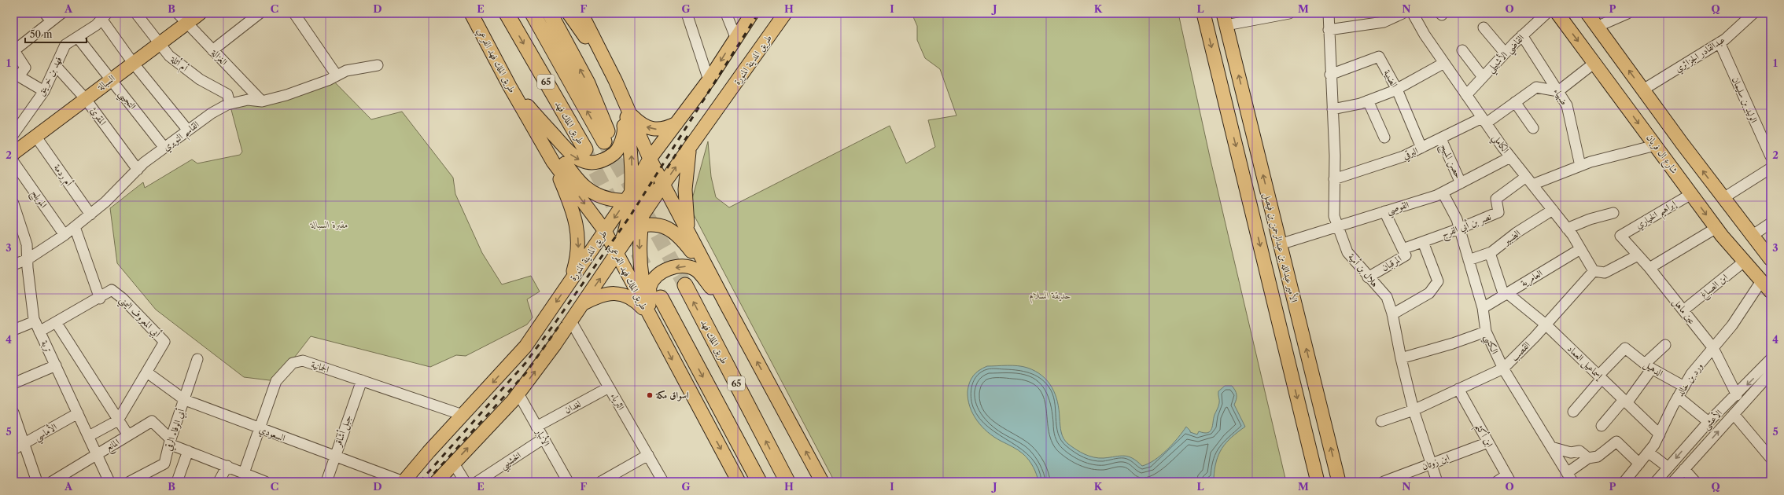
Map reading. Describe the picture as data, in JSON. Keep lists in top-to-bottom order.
{
  "streets": {
    "highway": ["65", "طريق الملك فهد"],
    "main road": [
      "طريق المدينة المنورة",
      "طريق الملك فهد الفرعي",
      "السبالة",
      "شارع ال فريان",
      "الأمير عبدالله بن عبدالرحمن بن فيصل"
    ],
    "street": [
      "القاضي الأشبيلي",
      "عبدالقادر الجزائري",
      "الغزالة",
      "أم أثلة",
      "فهد بن خرينق",
      "الضبية",
      "ضهياء",
      "التجيبي",
      "الوليد بن سليمان",
      "المقرئ",
      "القاسم النويري",
      "الكاملي",
      "البرقي",
      "حصن المبيح",
      "أم ردمة",
      "المويلح",
      "القوصي",
      "إبراهيم الخياري",
      "نصر بن أبي الفرج",
      "الضبير",
      "المرقبان",
      "هلال بن أمية",
      "العامرية",
      "ابن الصباغ",
      "عين ماهل",
      "أبي المعروف اليمني",
      "الكتبي",
      "تربة",
      "القصب",
      "إسماعيل العماد",
      "الجمانية",
      "الدهيل",
      "ورد بن خالد",
      "الثرياء",
      "لغدان",
      "الأعشى",
      "أبي الوفاء الرقي",
      "جبل أشاقر",
      "الأماسي",
      "السعودي",
      "ابن أكثم",
      "الأنبار",
      "المانع",
      "الخشيبي",
      "ابن زوتان"
    ]
  },
  "crossings": [
    ["القاضي الأشبيلي", "ضهياء"],
    ["القاضي الأشبيلي", "الكاملي"],
    ["عبدالقادر الجزائري", "الوليد بن سليمان"],
    ["الغزالة", "السبالة"],
    ["الغزالة", "القاسم النويري"],
    ["طريق المدينة المنورة", "طريق الملك فهد الفرعي"],
    ["طريق المدينة المنورة", "الجمانية"],
    ["طريق المدينة المنورة", "السعودي"],
    ["أم أثلة", "السبالة"],
    ["أم أثلة", "القاسم النويري"],
    ["فهد بن خرينق", "التجيبي"],
    ["فهد بن خرينق", "المقرئ"],
    ["الضبية", "البرقي"],
    ["الضبية", "هلال بن أمية"],
    ["السبالة", "التجيبي"],
    ["السبالة", "المقرئ"],
    ["السبالة", "أم ردمة"],
    ["ضهياء", "البرقي"],
    ["ضهياء", "نصر بن أبي الفرج"],
    ["التجيبي", "القاسم النويري"],
    ["المقرئ", "القاسم النويري"],
    ["القاسم النويري", "أم ردمة"],
    ["القاسم النويري", "المويلح"],
    ["القاسم النويري", "تربة"],
    ["الكاملي", "البرقي"],
    ["الكاملي", "القوصي"],
    ["الكاملي", "نصر بن أبي الفرج"],
    ["الكاملي", "الضبير"],
    ["الكاملي", "العامرية"],
    ["الكاملي", "القصب"],
    ["البرقي", "حصن المبيح"],
    ["البرقي", "هلال بن أمية"],
    ["شارع ال فريان", "إبراهيم الخياري"],
    ["شارع ال فريان", "نصر بن أبي الفرج"],
    ["شارع ال فريان", "ابن الصباغ"],
    ["شارع ال فريان", "ورد بن خالد"],
    ["حصن المبيح", "القوصي"],
    ["القوصي", "الأمير عبدالله بن عبدالرحمن بن فيصل"],
    ["القوصي", "المرقبان"],
    ["القوصي", "هلال بن أمية"],
    ["القوصي", "الكتبي"],
    ["إبراهيم الخياري", "عين ماهل"],
    ["نصر بن أبي الفرج", "المرقبان"],
    ["نصر بن أبي الفرج", "الكتبي"],
    ["الضبير", "الكتبي"],
    ["المرقبان", "هلال بن أمية"],
    ["هلال بن أمية", "القصب"],
    ["هلال بن أمية", "ابن زوتان"],
    ["العامرية", "الكتبي"],
    ["العامرية", "إسماعيل العماد"],
    ["ابن الصباغ", "عين ماهل"],
    ["عين ماهل", "ورد بن خالد"],
    ["عين ماهل", "الأعشى"],
    ["أبي المعروف اليمني", "تربة"],
    ["أبي المعروف اليمني", "السعودي"],
    ["الكتبي", "القصب"],
    ["تربة", "الأماسي"],
    ["تربة", "المانع"],
    ["القصب", "إسماعيل العماد"],
    ["القصب", "ابن أكثم"],
    ["إسماعيل العماد", "الدهيل"],
    ["إسماعيل العماد", "ورد بن خالد"],
    ["الجمانية", "جبل أشاقر"],
    ["الجمانية", "السعودي"],
    ["الجمانية", "المانع"],
    ["الدهيل", "ورد بن خالد"],
    ["الثرياء", "لغدان"],
    ["لغدان", "الأنبار"],
    ["أبي الوفاء الرقي", "السعودي"],
    ["أبي الوفاء الرقي", "المانع"],
    ["جبل أشاقر", "السعودي"],
    ["ابن أكثم", "ابن زوتان"],
    ["الأنبار", "الخشيبي"]
  ],
  "parks": ["مقبرة السبالة", "حديقة السلام"],
  "places": ["اسواق مكة"],
  "scale_bar": "50 m",
  "grid": {
    "columns": [
      "A",
      "B",
      "C",
      "D",
      "E",
      "F",
      "G",
      "H",
      "I",
      "J",
      "K",
      "L",
      "M",
      "N",
      "O",
      "P",
      "Q"
    ],
    "rows": [
      "1",
      "2",
      "3",
      "4",
      "5"
    ]
  }
}
